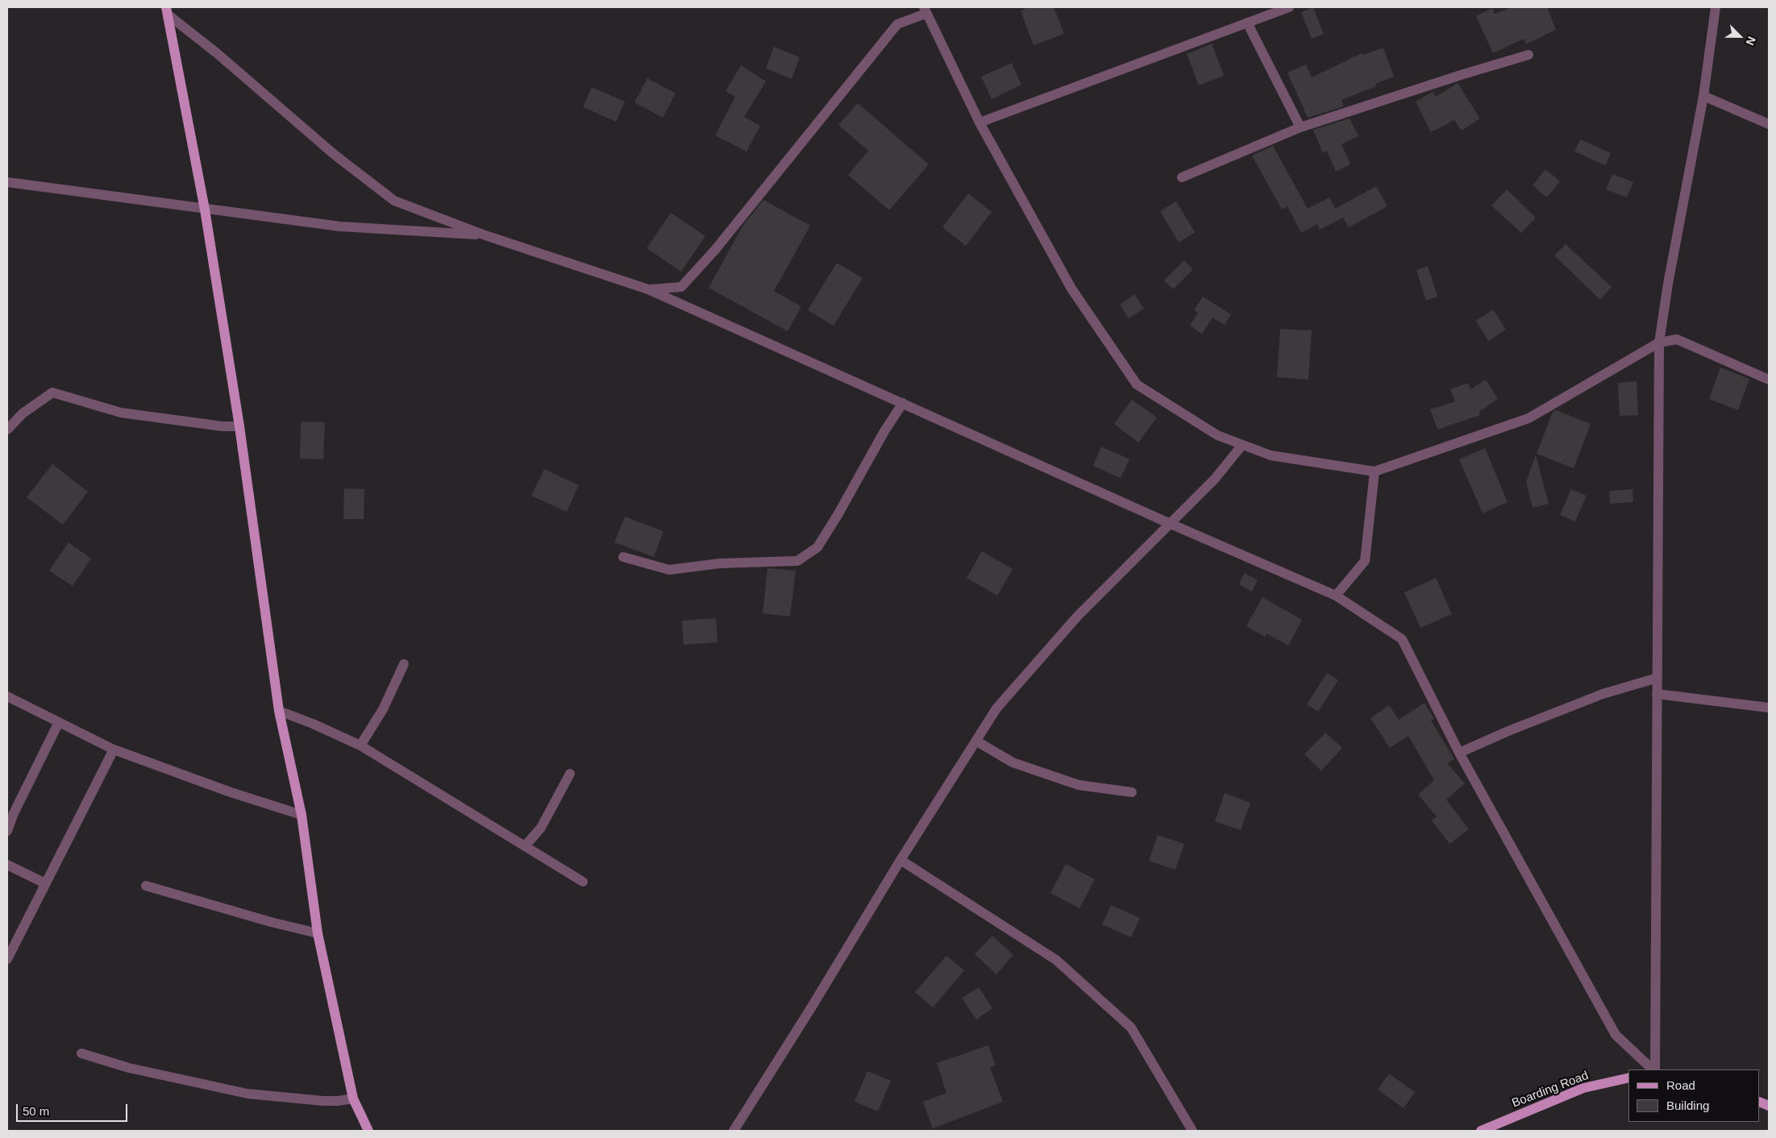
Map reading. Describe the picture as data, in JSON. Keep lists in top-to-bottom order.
{
  "streets": {
    "main road": ["Boarding Road"]
  },
  "legend": ["Road", "Building"],
  "scale_bar": "50 m",
  "north": "bottom right"
}
